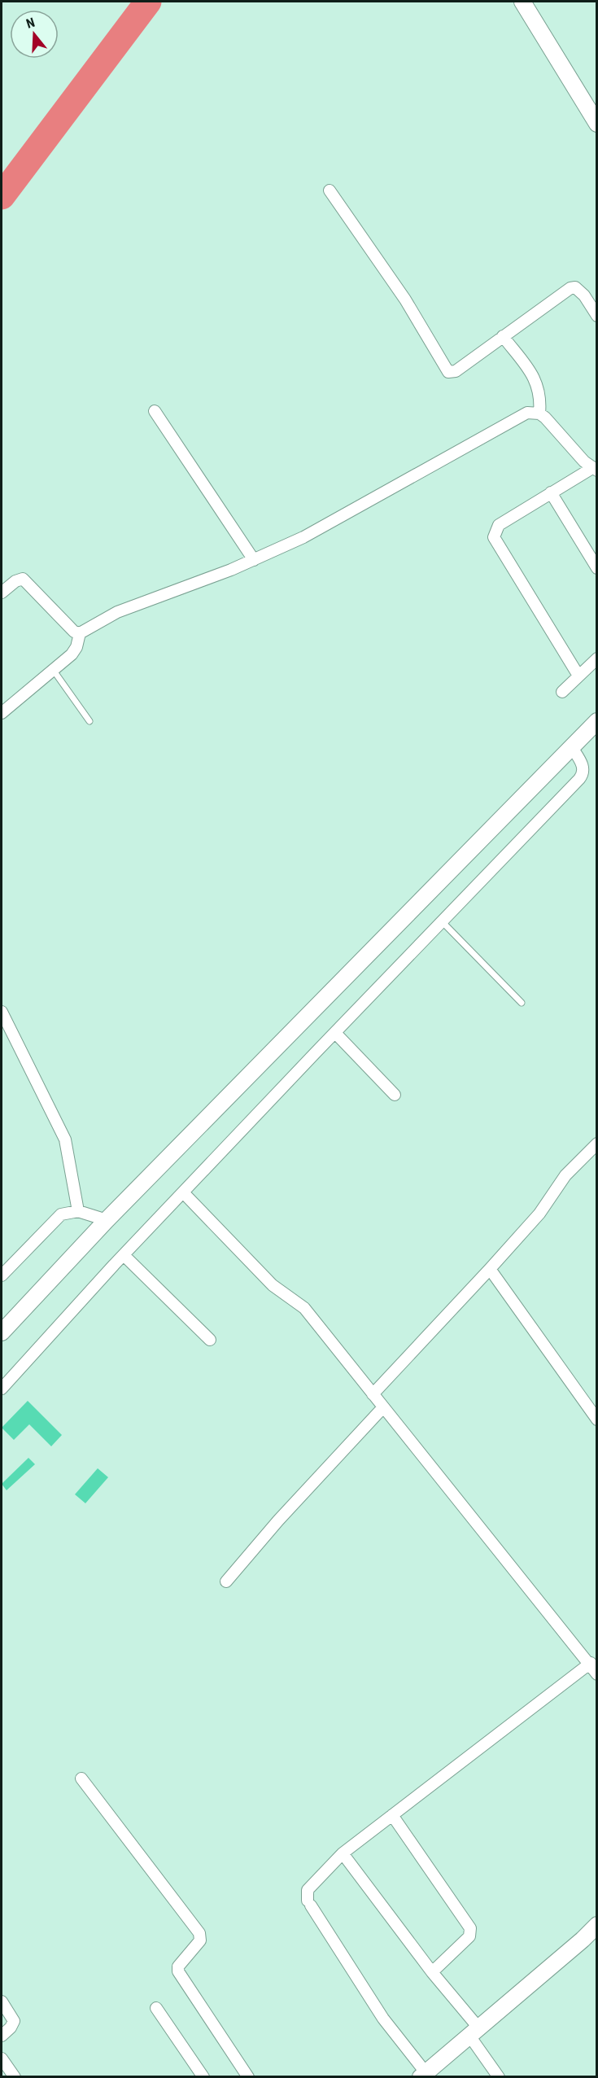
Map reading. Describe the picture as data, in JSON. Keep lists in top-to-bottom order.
{
  "north": "top"
}
